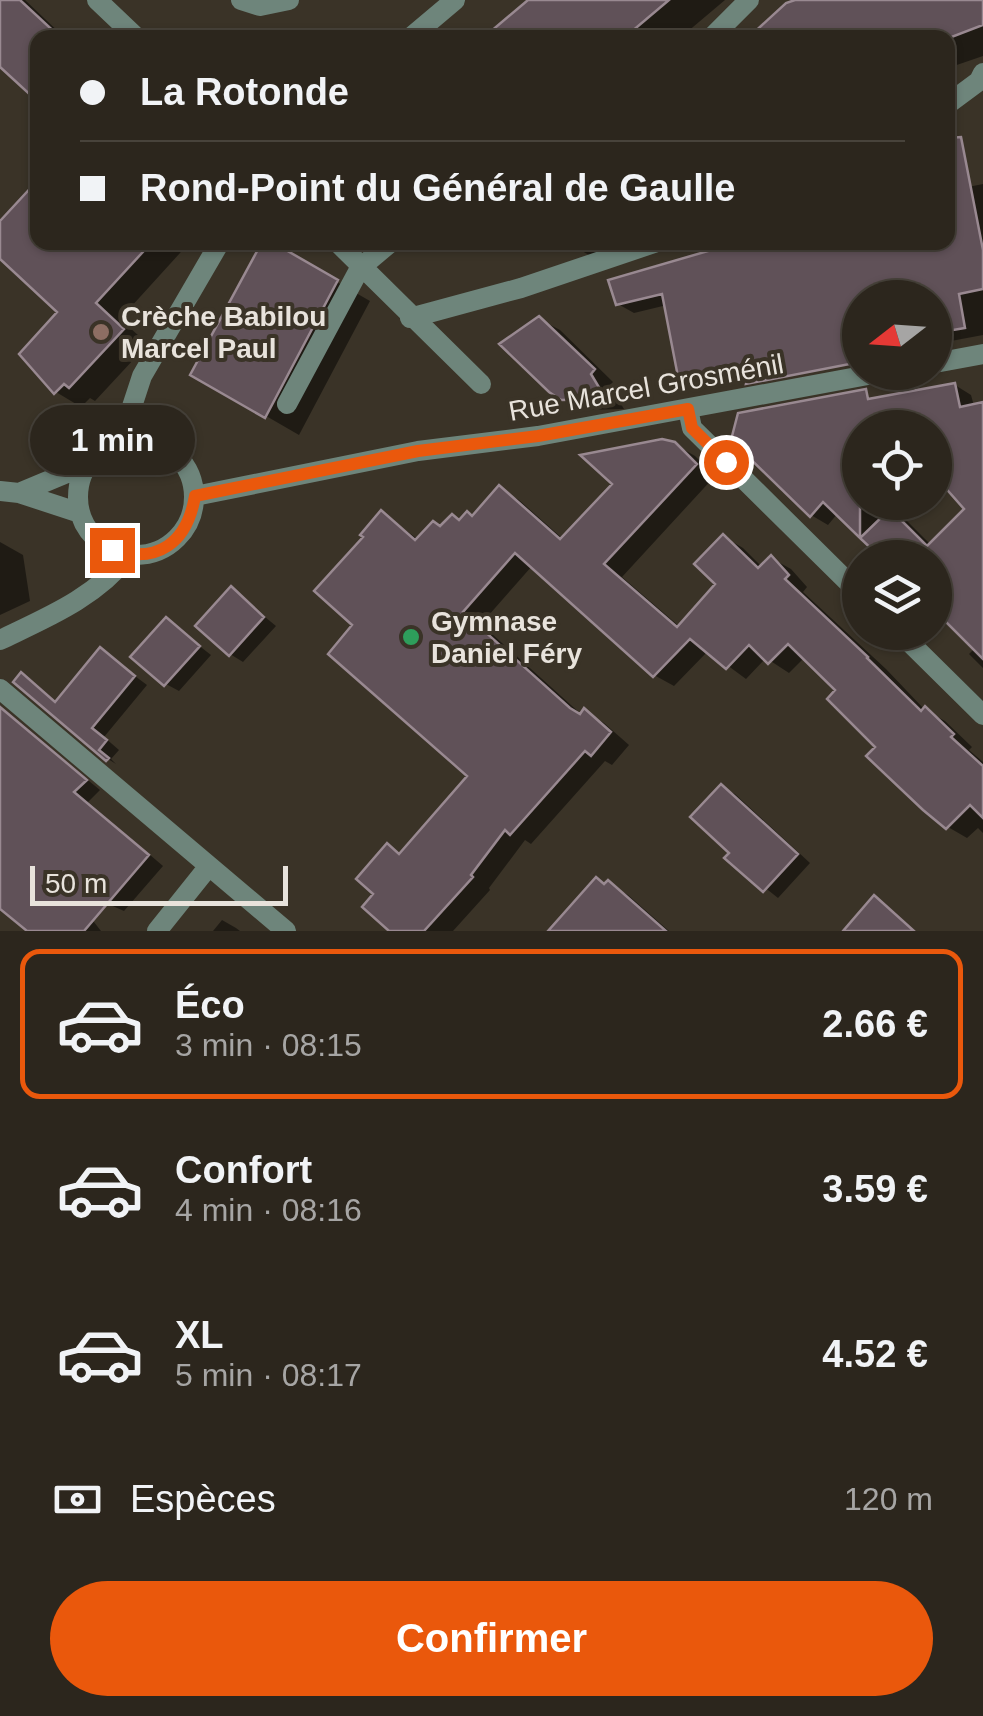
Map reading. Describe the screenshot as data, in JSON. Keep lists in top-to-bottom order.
{
  "streets": {
    "street": ["Rue Marcel Grosménil"]
  },
  "places": ["Crèche Babilou Marcel Paul", "Gymnase Daniel Féry"],
  "scale_bar": "50 m",
  "north": "left",
  "page": {
    "banner": ["La Rotonde", "Rond-Point du Général de Gaulle"],
    "bubble": "1 min",
    "scale": "50 m",
    "list": [
      {
        "name": "Éco",
        "note": "3 min · 08:15",
        "value": "2.66 €"
      },
      {
        "name": "Confort",
        "note": "4 min · 08:16",
        "value": "3.59 €"
      },
      {
        "name": "XL",
        "note": "5 min · 08:17",
        "value": "4.52 €"
      }
    ],
    "pay": ["Espèces", "120 m"],
    "buttons": "Confirmer"
  }
}
